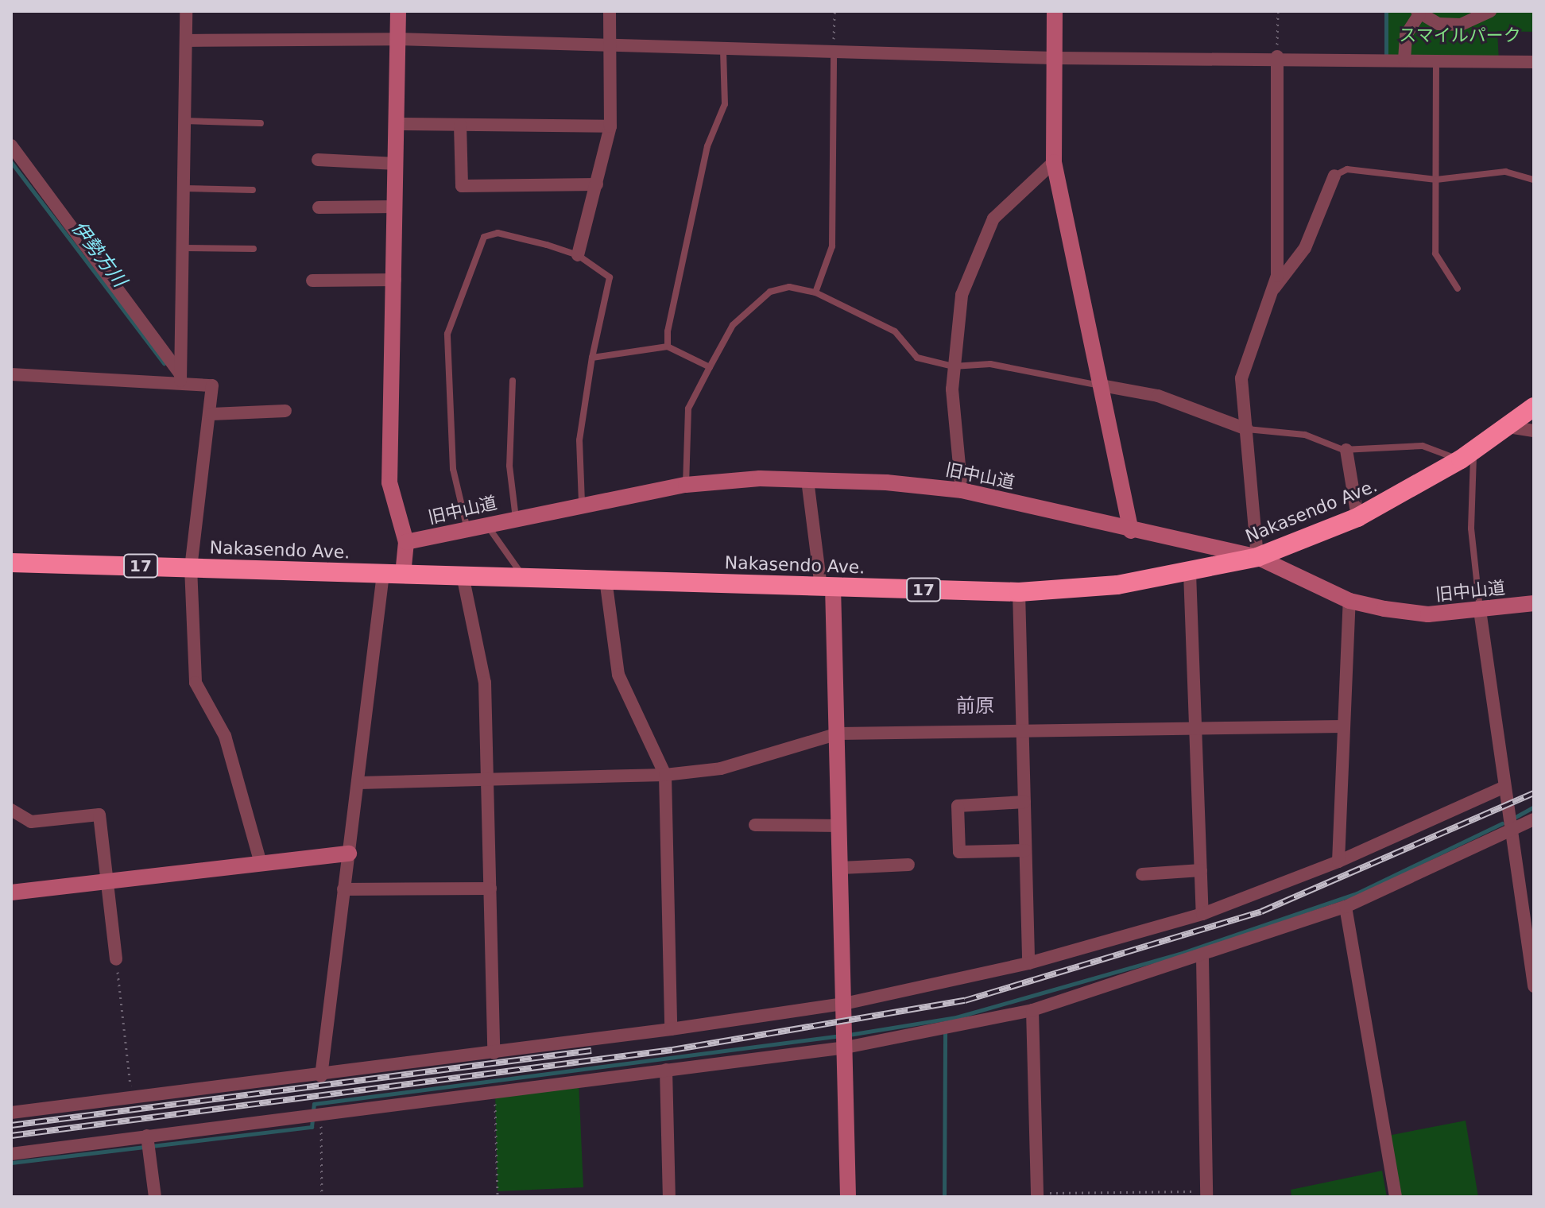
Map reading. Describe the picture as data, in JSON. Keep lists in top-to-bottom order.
{
  "streets": {
    "highway": ["Nakasendo Ave.", "17"],
    "street": ["旧中山道"]
  },
  "crossings": [
    ["旧中山道", "Nakasendo Ave."]
  ],
  "districts": ["前原"],
  "water": ["伊勢方川"],
  "parks": ["スマイルパーク"]
}
